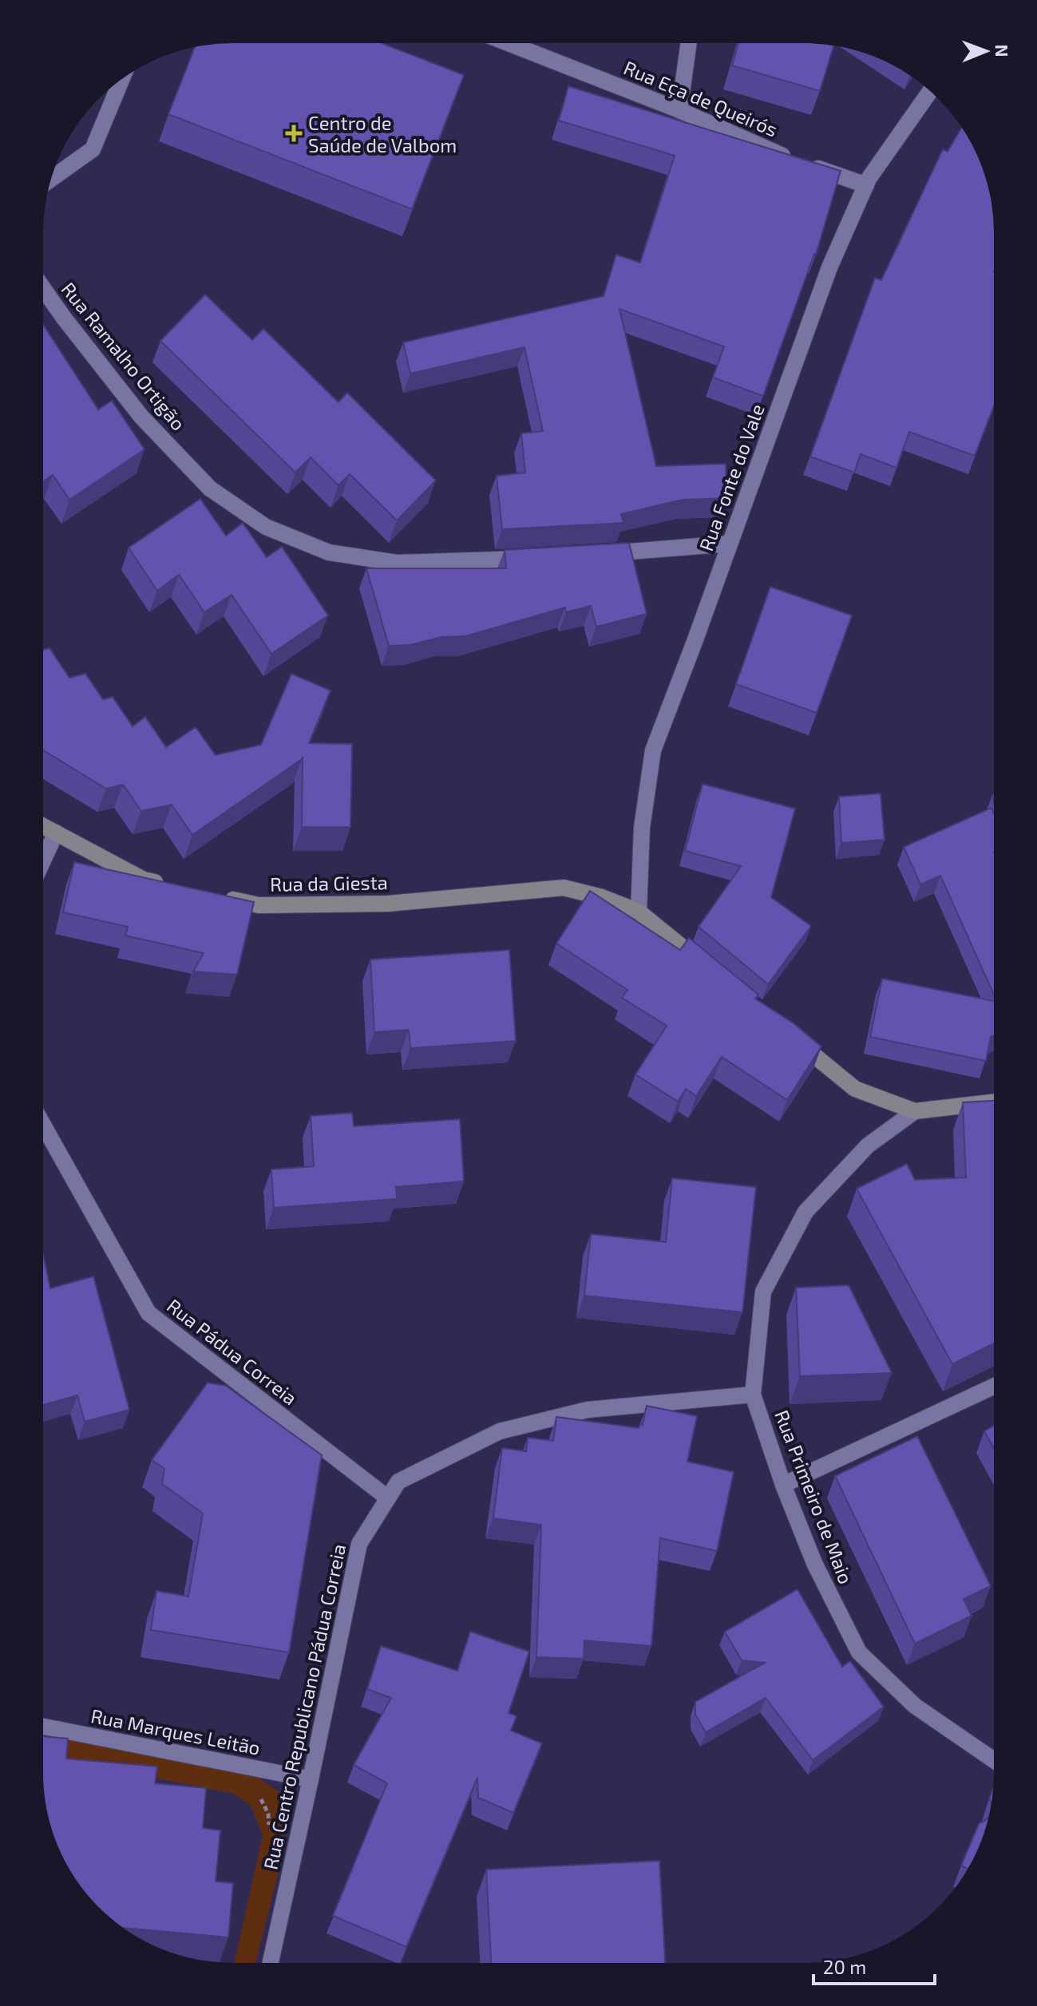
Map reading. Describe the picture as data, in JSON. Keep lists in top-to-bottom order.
{
  "streets": {
    "street": [
      "Rua Eça de Queirós",
      "Rua Ramalho Ortigão",
      "Rua Fonte do Vale",
      "Rua da Giesta",
      "Rua Pádua Correia",
      "Rua Primeiro de Maio",
      "Rua Centro Republicano Pádua Correia",
      "Rua Marques Leitão"
    ]
  },
  "crossings": [
    ["Rua Eça de Queirós", "Rua Fonte do Vale"],
    ["Rua Fonte do Vale", "Rua da Giesta"],
    ["Rua Pádua Correia", "Rua Centro Republicano Pádua Correia"],
    ["Rua Primeiro de Maio", "Rua Centro Republicano Pádua Correia"],
    ["Rua Centro Republicano Pádua Correia", "Rua Marques Leitão"]
  ],
  "places": {
    "health": ["Centro de Saúde de Valbom"]
  },
  "scale_bar": "20 m",
  "north": "right"
}
